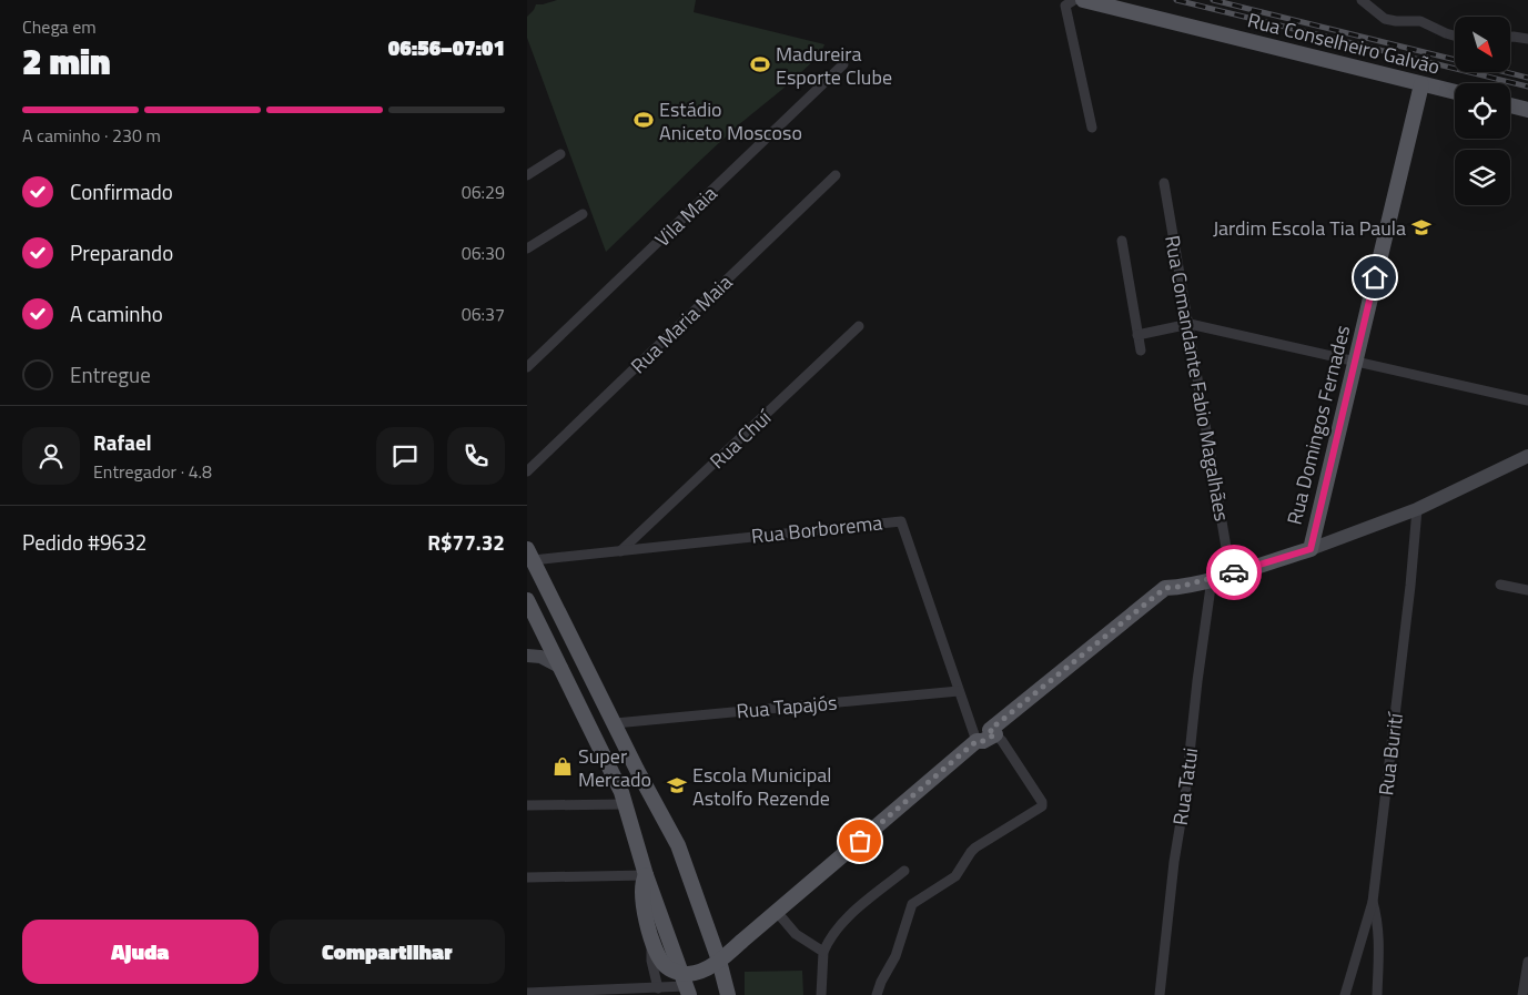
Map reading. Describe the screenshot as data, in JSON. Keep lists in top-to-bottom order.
{
  "streets": {
    "main road": ["Rua Conselheiro Galvão", "Rua Domingos Fernades"],
    "street": [
      "Vila Maia",
      "Rua Maria Maia",
      "Rua Comandante Fabio Magalhães",
      "Rua Chuí",
      "Rua Borborema",
      "Rua Tapajós",
      "Rua Burití",
      "Rua Tatui"
    ]
  },
  "crossings": [
    ["Rua Conselheiro Galvão", "Rua Domingos Fernades"],
    ["Rua Chuí", "Rua Borborema"],
    ["Rua Borborema", "Rua Tapajós"]
  ],
  "places": {
    "sports": ["Madureira Esporte Clube", "Estádio Aniceto Moscoso"],
    "school or university": ["Jardim Escola Tia Paula", "Escola Municipal Astolfo Rezende"],
    "shop": ["Super Mercado"]
  },
  "north": "bottom right",
  "page": {
    "heading": ["2 min", "Chega em", "06:56–07:01"],
    "panel": [
      "Rafael",
      "Entregador · 4.8",
      "Pedido #9632",
      "R$77.32"
    ],
    "bar": "A caminho · 230 m",
    "list": [
      ["Confirmado", "06:29"],
      ["Preparando", "06:30"],
      ["A caminho", "06:37"],
      "Entregue"
    ],
    "buttons": ["Ajuda", "Compartilhar"]
  }
}
